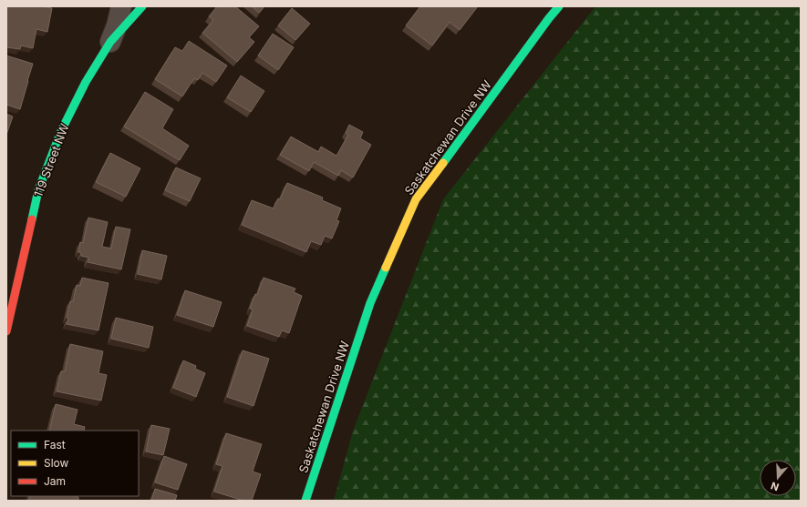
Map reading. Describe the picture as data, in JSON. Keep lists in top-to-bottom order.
{
  "streets": {
    "street": ["Saskatchewan Drive NW", "119 Street NW"]
  },
  "legend": ["Fast", "Slow", "Jam"],
  "north": "bottom"
}
